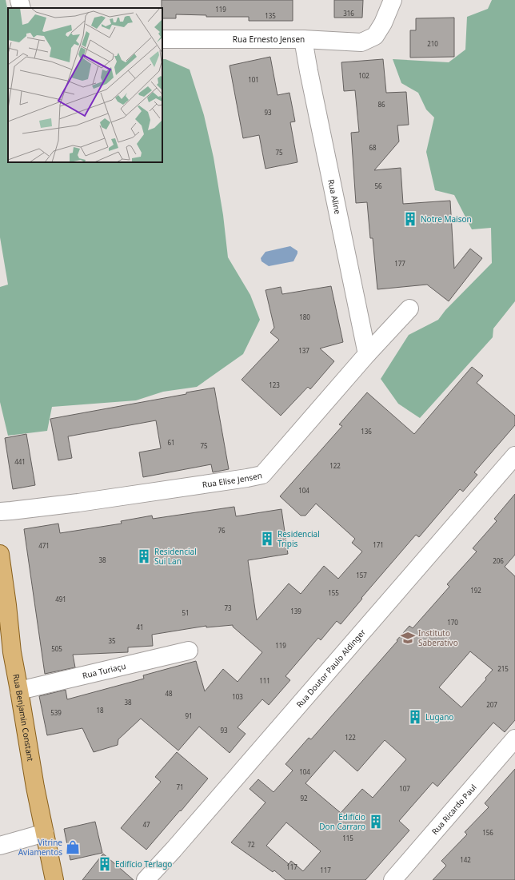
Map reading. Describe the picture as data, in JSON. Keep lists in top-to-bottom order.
{
  "streets": {
    "main road": ["Rua Benjamin Constant"],
    "street": [
      "Rua Ernesto Jensen",
      "Rua Aline",
      "Rua Elise Jensen",
      "Rua Doutor Paulo Aldinger",
      "Rua Turiaçu",
      "Rua Ricardo Paul"
    ]
  },
  "crossings": [
    ["Rua Ernesto Jensen", "Rua Aline"],
    ["Rua Aline", "Rua Elise Jensen"],
    ["Rua Turiaçu", "Rua Benjamin Constant"]
  ],
  "places": {
    "building": [
      "Notre Maison",
      "Residencial Tripis",
      "Residencial Sui Lan",
      "Lugano",
      "Edifício Don Carraro",
      "Edifício Terlago"
    ],
    "school or university": ["Instituto Saberativo"],
    "shop": ["Vitrine Aviamentos"]
  },
  "house_numbers": [
    "119",
    "316",
    "135",
    "210",
    "102",
    "101",
    "86",
    "93",
    "68",
    "75",
    "56",
    "177",
    "180",
    "137",
    "123",
    "136",
    "61",
    "75",
    "441",
    "122",
    "104",
    "76",
    "171",
    "471",
    "38",
    "206",
    "157",
    "192",
    "155",
    "491",
    "73",
    "139",
    "51",
    "170",
    "41",
    "35",
    "119",
    "505",
    "215",
    "111",
    "48",
    "103",
    "38",
    "207",
    "18",
    "539",
    "91",
    "93",
    "122",
    "104",
    "71",
    "107",
    "92",
    "47",
    "156",
    "115",
    "72",
    "142",
    "117",
    "117"
  ]
}
